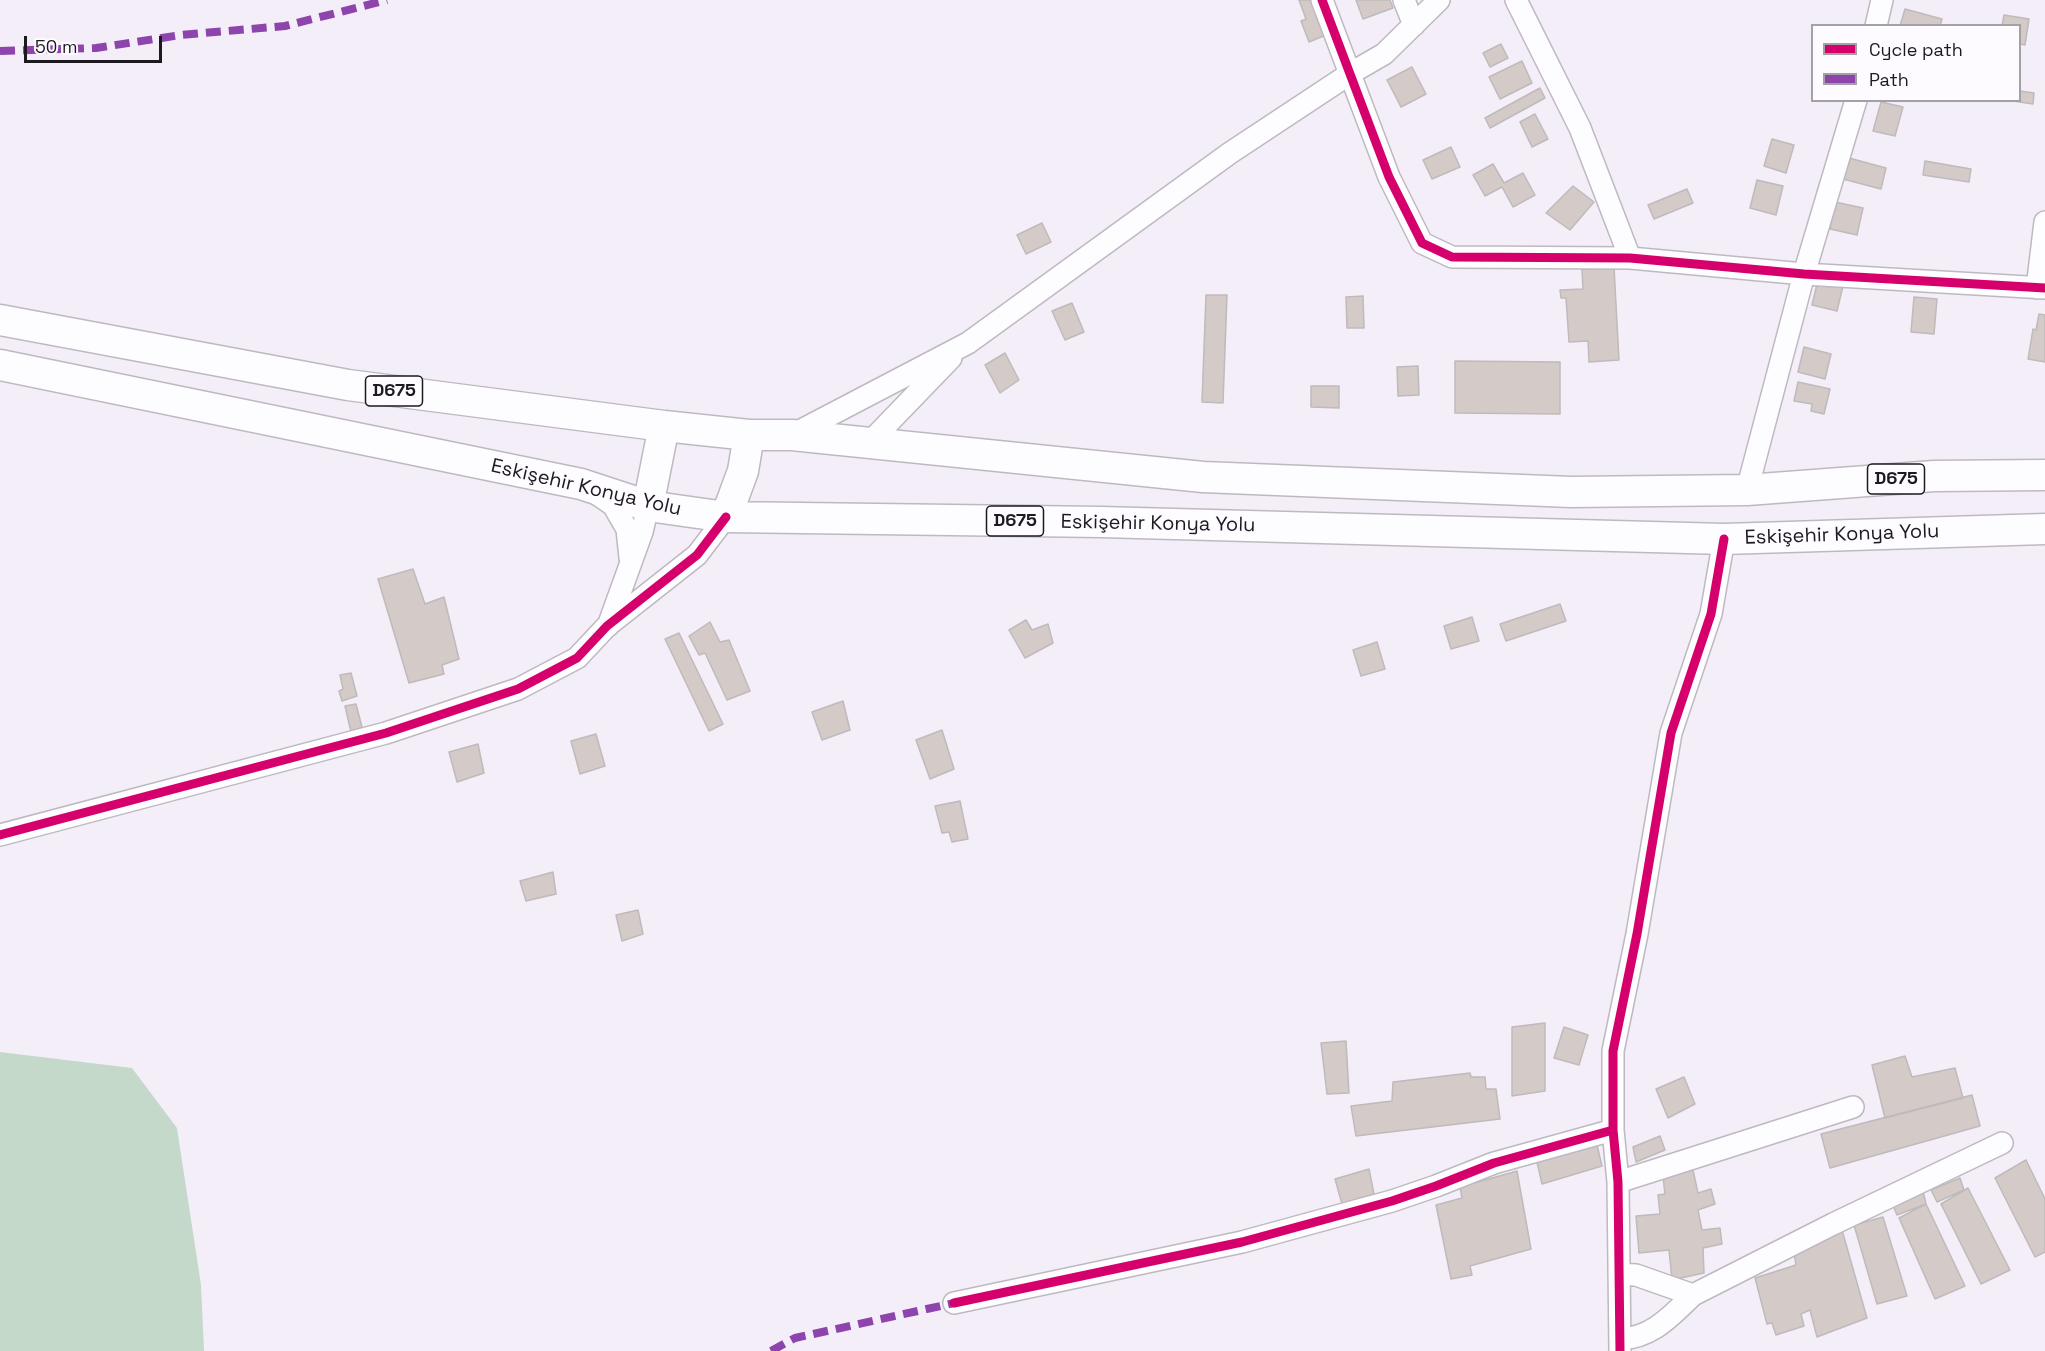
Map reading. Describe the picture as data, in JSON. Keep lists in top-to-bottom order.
{
  "streets": {
    "highway": ["D675", "Eskişehir Konya Yolu"]
  },
  "legend": ["Cycle path", "Path"],
  "scale_bar": "50 m"
}
